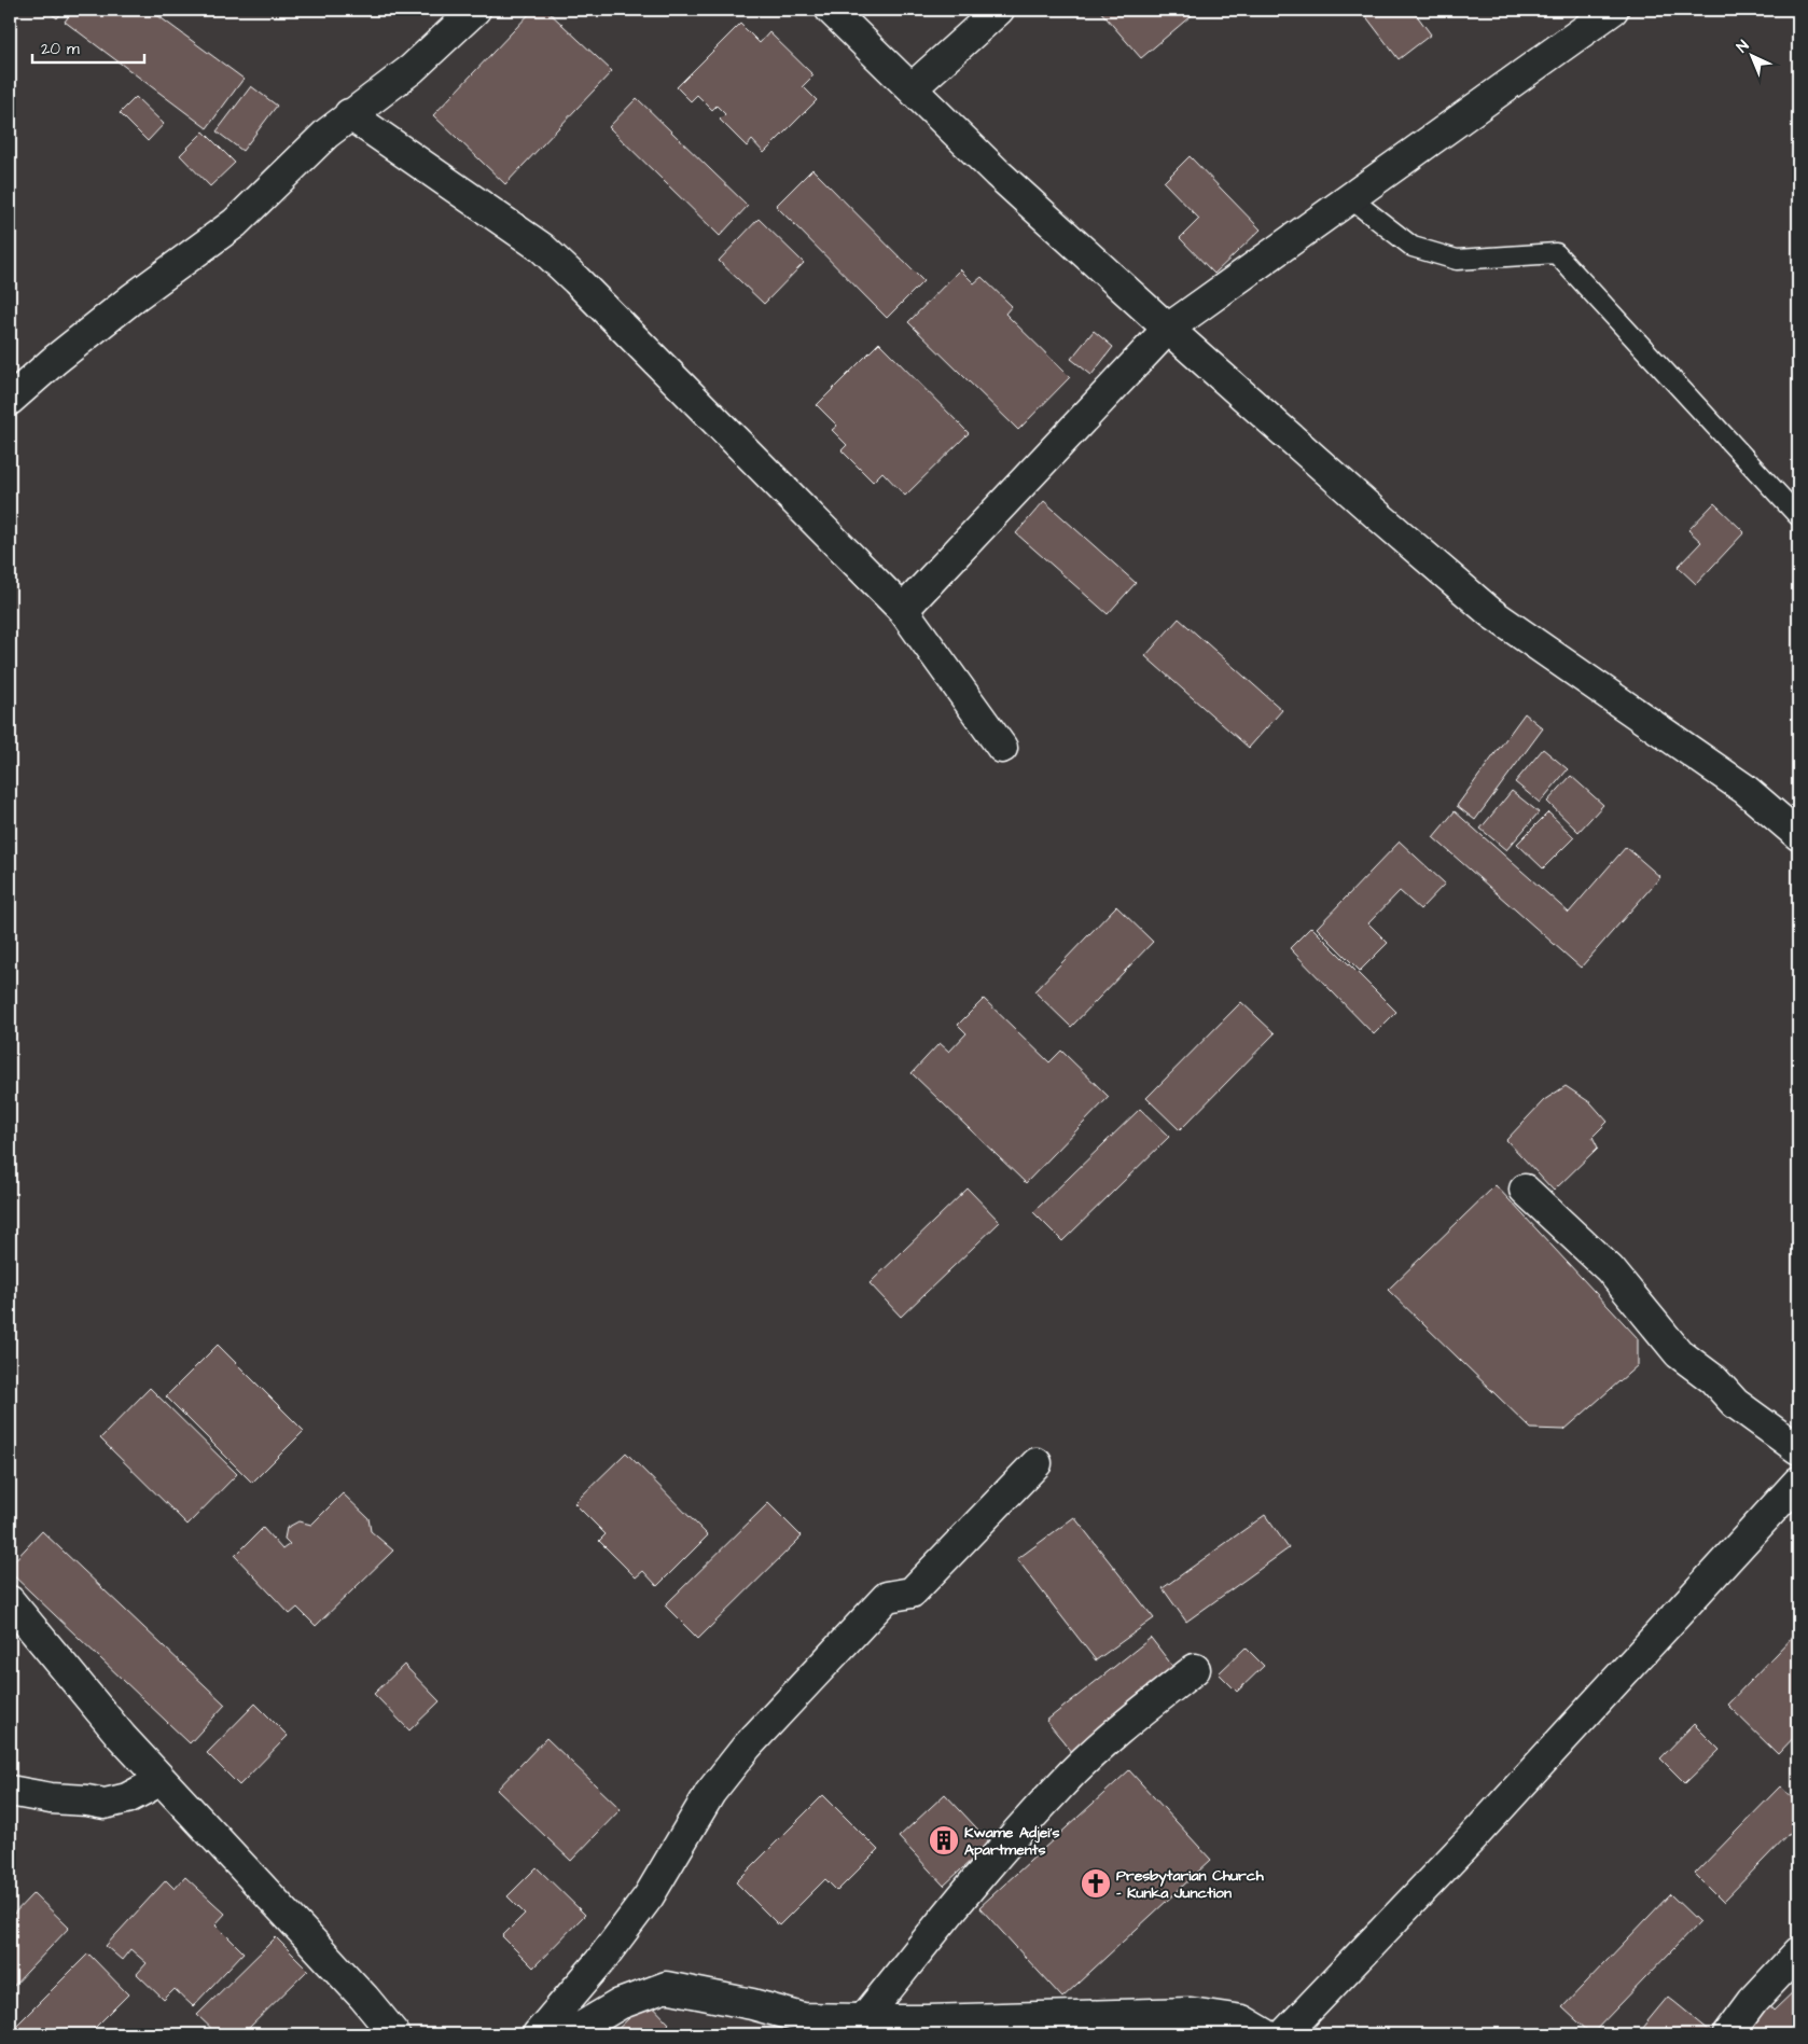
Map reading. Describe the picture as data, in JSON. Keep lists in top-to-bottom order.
{
  "places": {
    "building": ["Kwame Adjei's Apartments"],
    "church": ["Presbytarian Church - Kunka Junction"]
  },
  "scale_bar": "20 m",
  "north": "top left"
}
